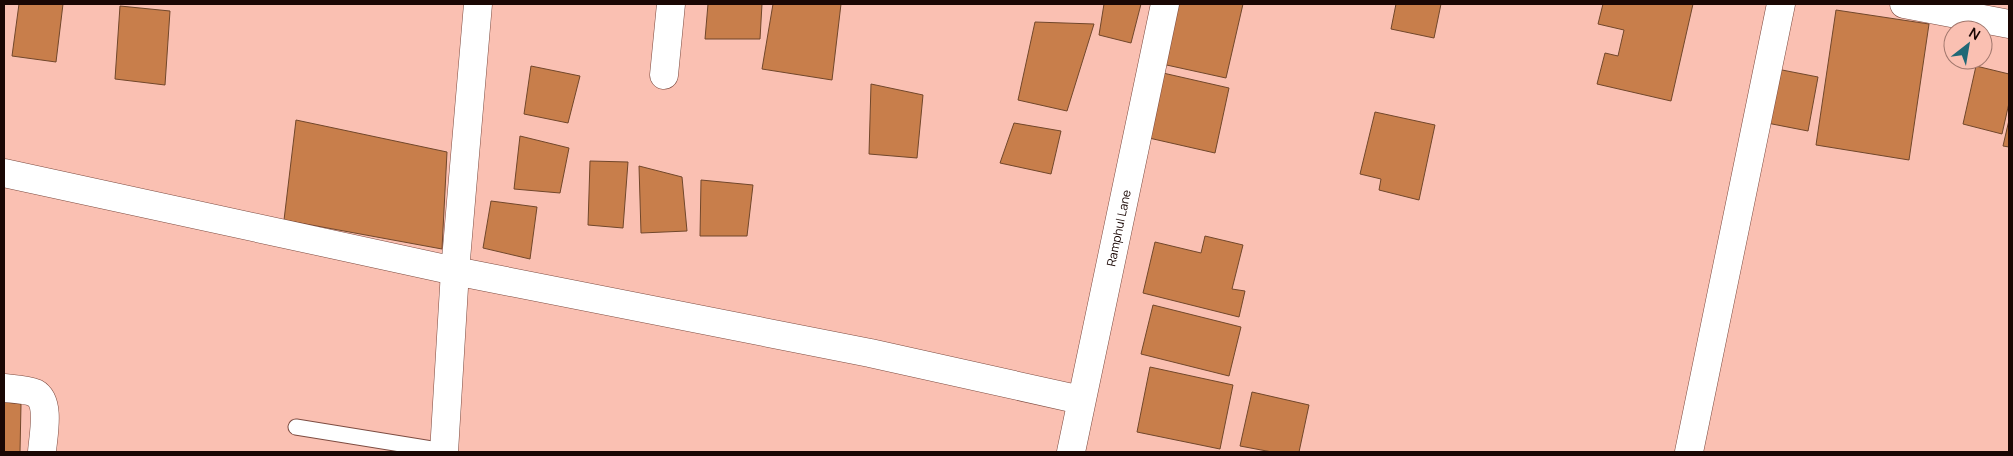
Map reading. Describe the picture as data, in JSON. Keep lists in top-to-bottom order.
{
  "streets": {
    "street": ["Ramphul Lane"]
  },
  "north": "top right"
}
